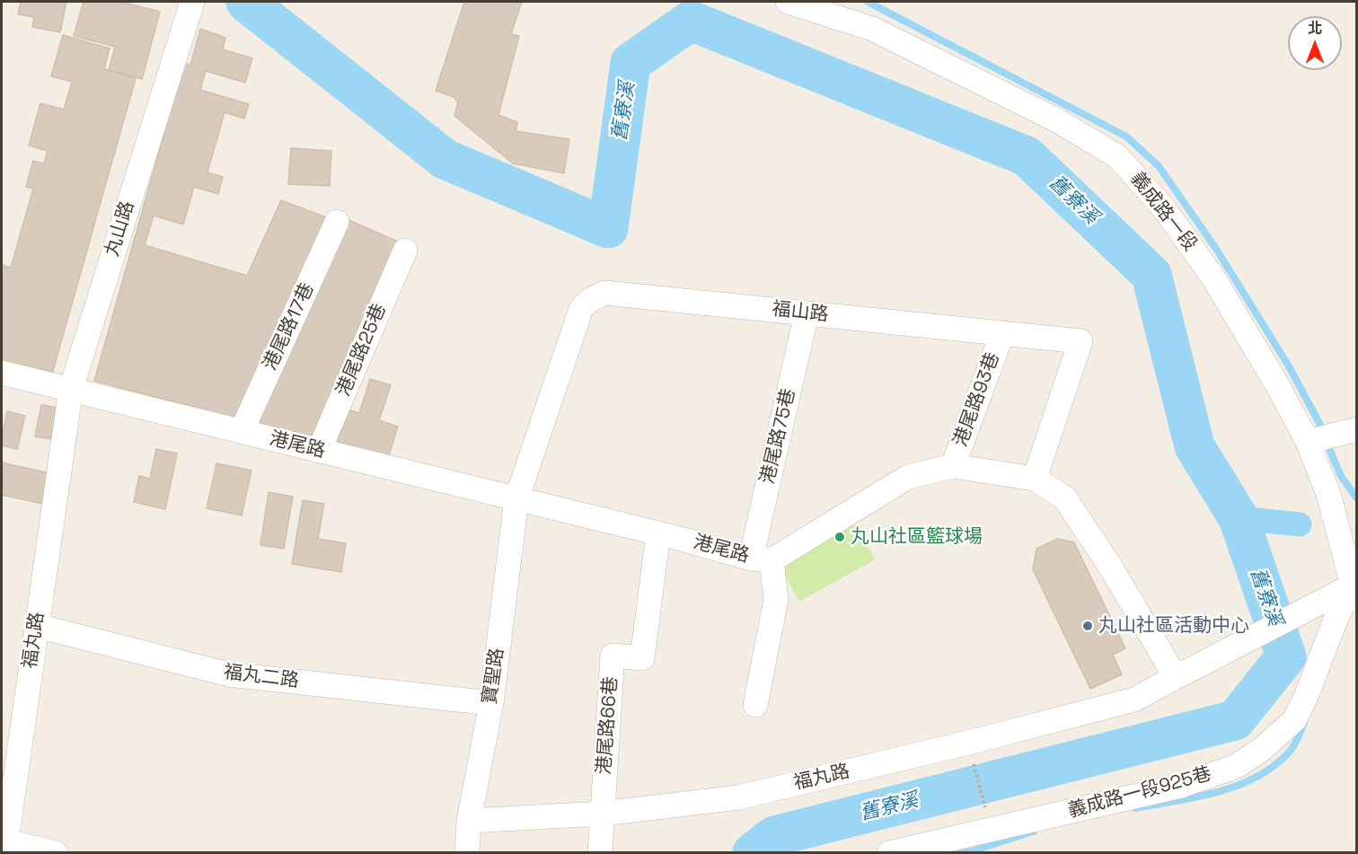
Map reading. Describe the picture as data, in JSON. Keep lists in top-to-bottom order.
{
  "streets": {
    "street": [
      "義成路一段",
      "丸山路",
      "福山路",
      "港尾路17巷",
      "港尾路25巷",
      "港尾路93巷",
      "港尾路75巷",
      "港尾路",
      "福丸路",
      "寶聖路",
      "福丸二路",
      "港尾路66巷",
      "義成路一段925巷"
    ]
  },
  "crossings": [
    ["義成路一段", "義成路一段925巷"],
    ["丸山路", "港尾路"],
    ["丸山路", "福丸路"],
    ["福山路", "港尾路93巷"],
    ["福山路", "港尾路75巷"],
    ["福山路", "港尾路"],
    ["福山路", "寶聖路"],
    ["港尾路17巷", "港尾路"],
    ["港尾路25巷", "港尾路"],
    ["港尾路93巷", "港尾路"],
    ["港尾路75巷", "港尾路"],
    ["港尾路", "福丸路"],
    ["港尾路", "寶聖路"],
    ["港尾路", "港尾路66巷"],
    ["福丸路", "寶聖路"],
    ["福丸路", "福丸二路"],
    ["福丸路", "港尾路66巷"],
    ["寶聖路", "福丸二路"]
  ],
  "water": ["舊寮溪"],
  "places": ["丸山社區籃球場", "丸山社區活動中心"],
  "north": "top"
}
